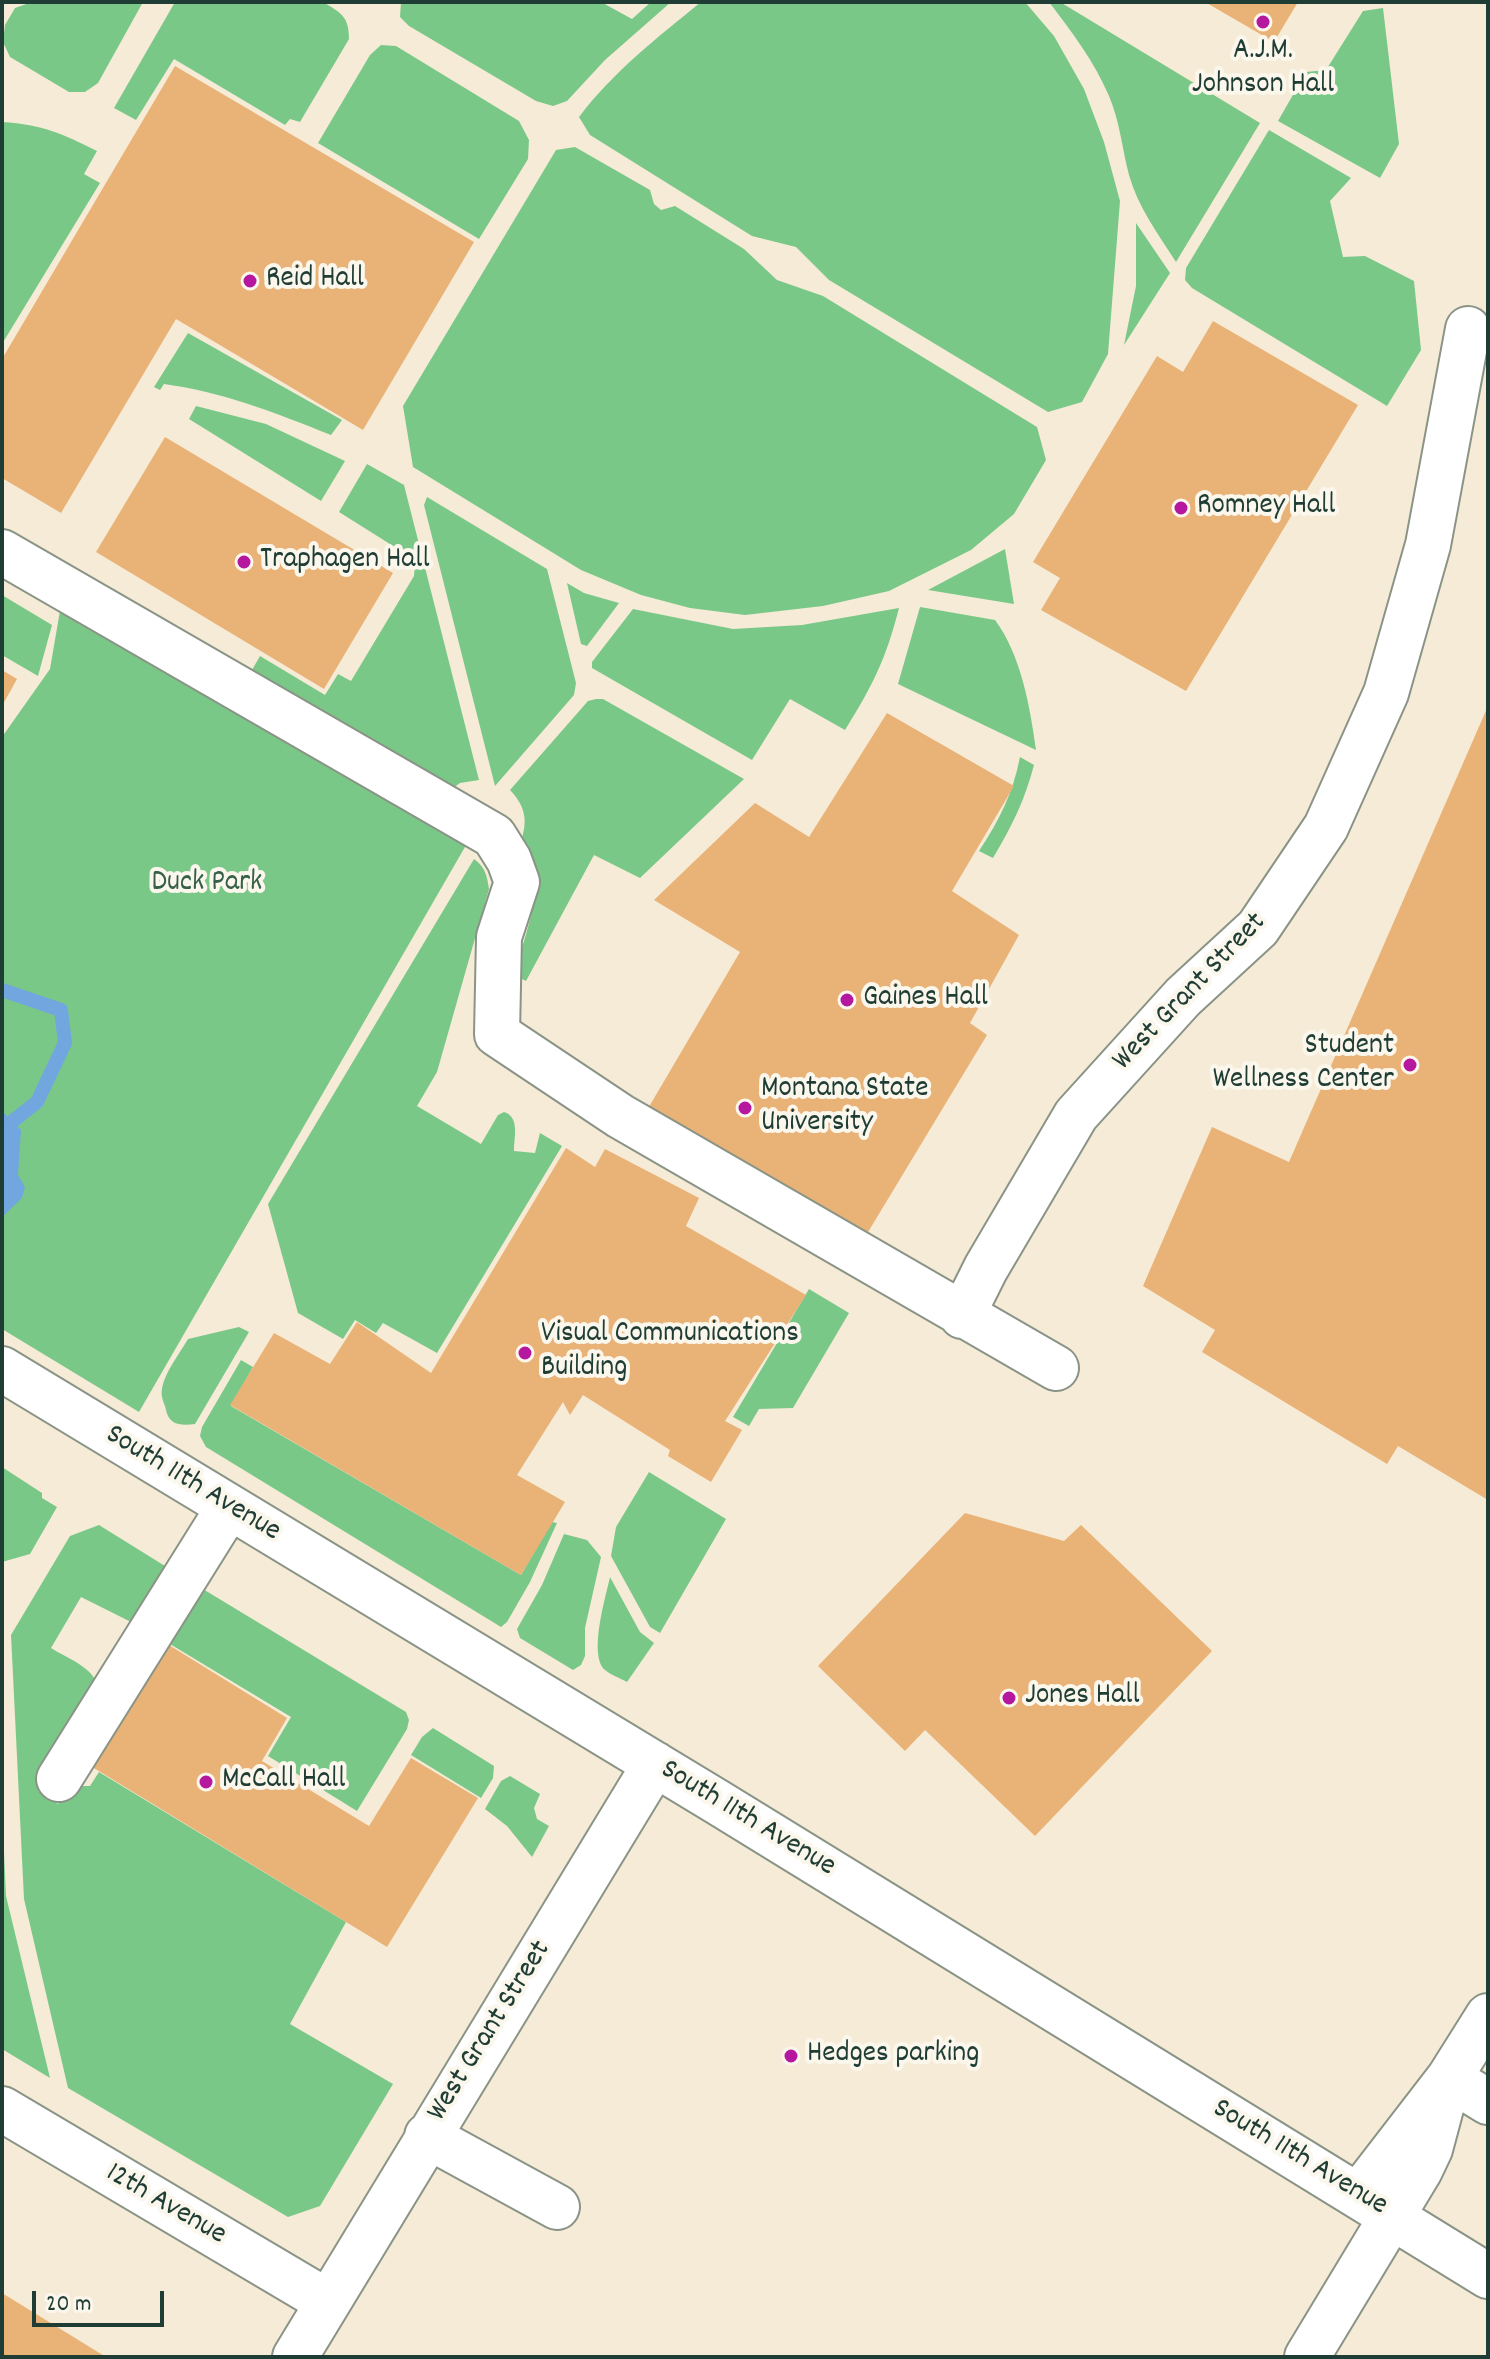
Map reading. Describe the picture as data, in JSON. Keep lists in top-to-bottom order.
{
  "streets": {
    "street": ["West Grant Street", "South 11th Avenue", "12th Avenue"]
  },
  "crossings": [
    ["West Grant Street", "South 11th Avenue"],
    ["West Grant Street", "12th Avenue"]
  ],
  "parks": ["Duck Park"],
  "places": [
    "A.J.M. Johnson Hall",
    "Reid Hall",
    "Romney Hall",
    "Traphagen Hall",
    "Gaines Hall",
    "Student Wellness Center",
    "Montana State University",
    "Visual Communications Building",
    "Jones Hall",
    "McCall Hall",
    "Hedges parking"
  ],
  "scale_bar": "20 m"
}
